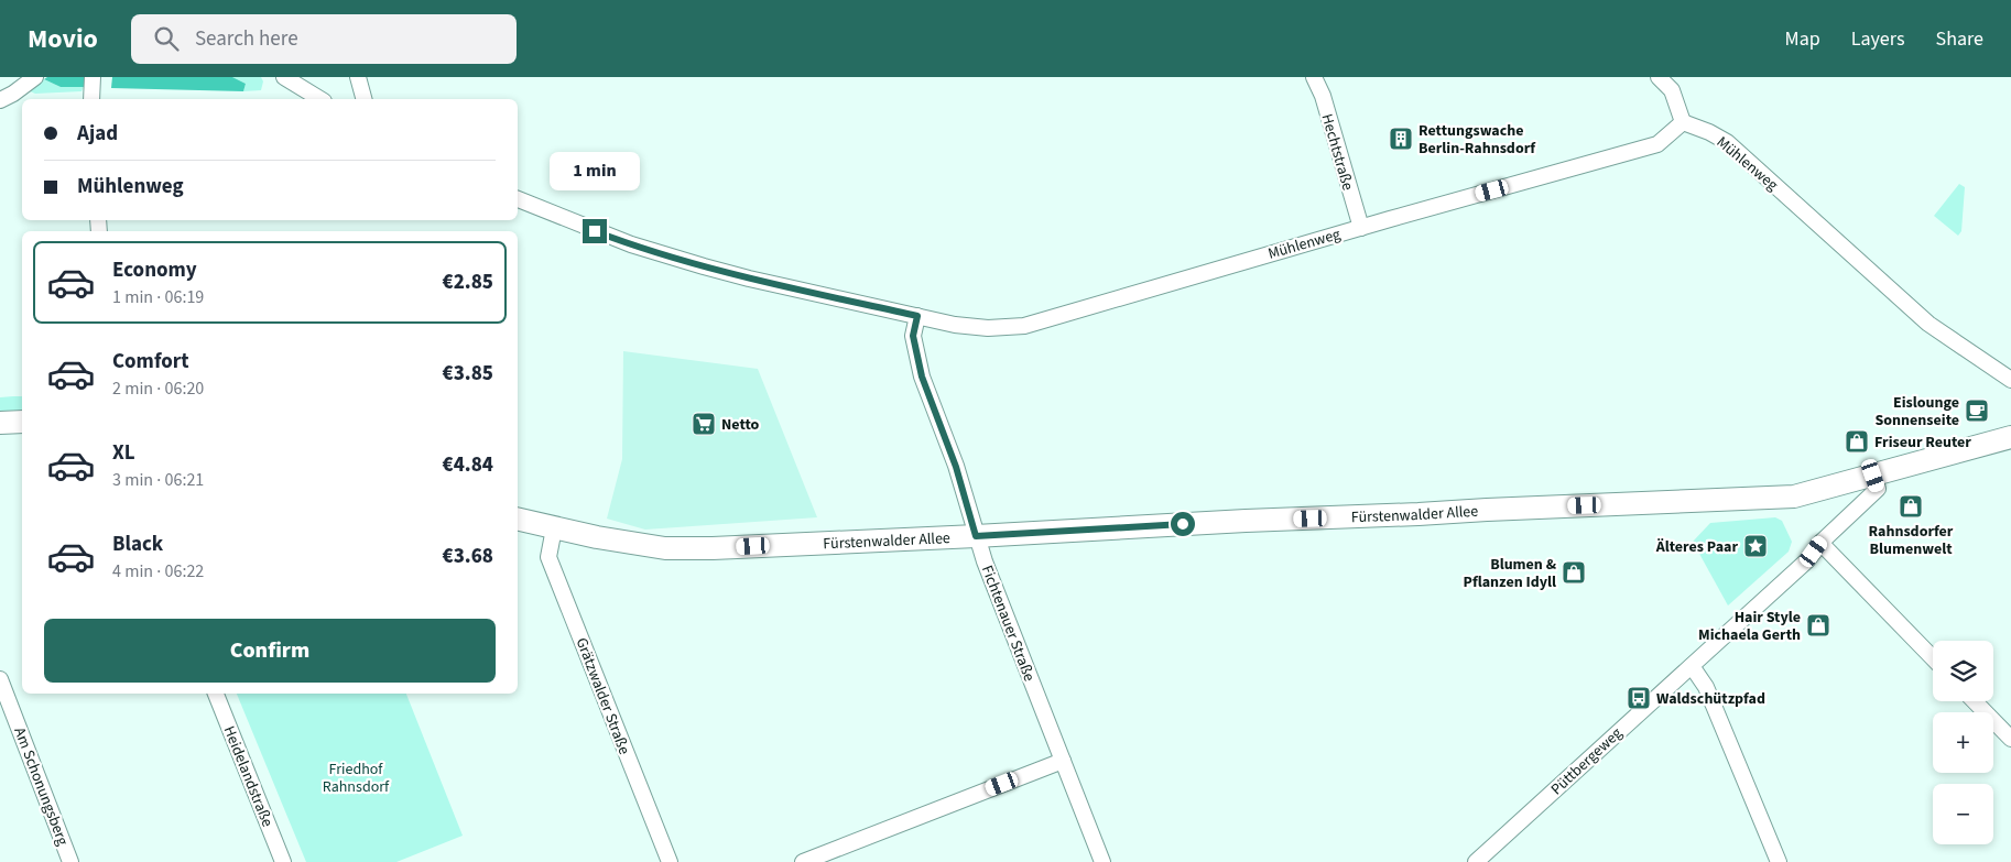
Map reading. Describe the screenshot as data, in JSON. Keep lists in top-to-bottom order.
{
  "streets": {
    "main road": ["Fürstenwalder Allee"],
    "street": [
      "Hechtstraße",
      "Mühlenweg",
      "Fichtenauer Straße",
      "Grätzwalder Straße",
      "Püttbergeweg",
      "Heidelandstraße",
      "Am Schonungsberg"
    ]
  },
  "crossings": [
    ["Hechtstraße", "Mühlenweg"],
    ["Mühlenweg", "Fichtenauer Straße"],
    ["Fürstenwalder Allee", "Fichtenauer Straße"],
    ["Fürstenwalder Allee", "Grätzwalder Straße"],
    ["Fürstenwalder Allee", "Püttbergeweg"]
  ],
  "parks": ["Friedhof Rahnsdorf"],
  "places": {
    "building": ["Rettungswache Berlin-Rahnsdorf"],
    "cafe": ["Eislounge Sonnenseite"],
    "supermarket": ["Netto"],
    "shop": [
      "Friseur Reuter",
      "Rahnsdorfer Blumenwelt",
      "Blumen & Pflanzen Idyll",
      "Hair Style Michaela Gerth"
    ],
    "place": ["Älteres Paar"],
    "bus stop": ["Waldschützpfad"]
  },
  "page": {
    "header": "Movio",
    "search": "Search here",
    "nav": ["Map", "Layers", "Share"],
    "banner": ["Ajad", "Mühlenweg"],
    "bubble": "1 min",
    "list": [
      {
        "name": "Economy",
        "note": "1 min · 06:19",
        "value": "€2.85"
      },
      {
        "name": "Comfort",
        "note": "2 min · 06:20",
        "value": "€3.85"
      },
      {
        "name": "XL",
        "note": "3 min · 06:21",
        "value": "€4.84"
      },
      {
        "name": "Black",
        "note": "4 min · 06:22",
        "value": "€3.68"
      }
    ],
    "buttons": "Confirm",
    "map_buttons": ["+", "−"]
  }
}
